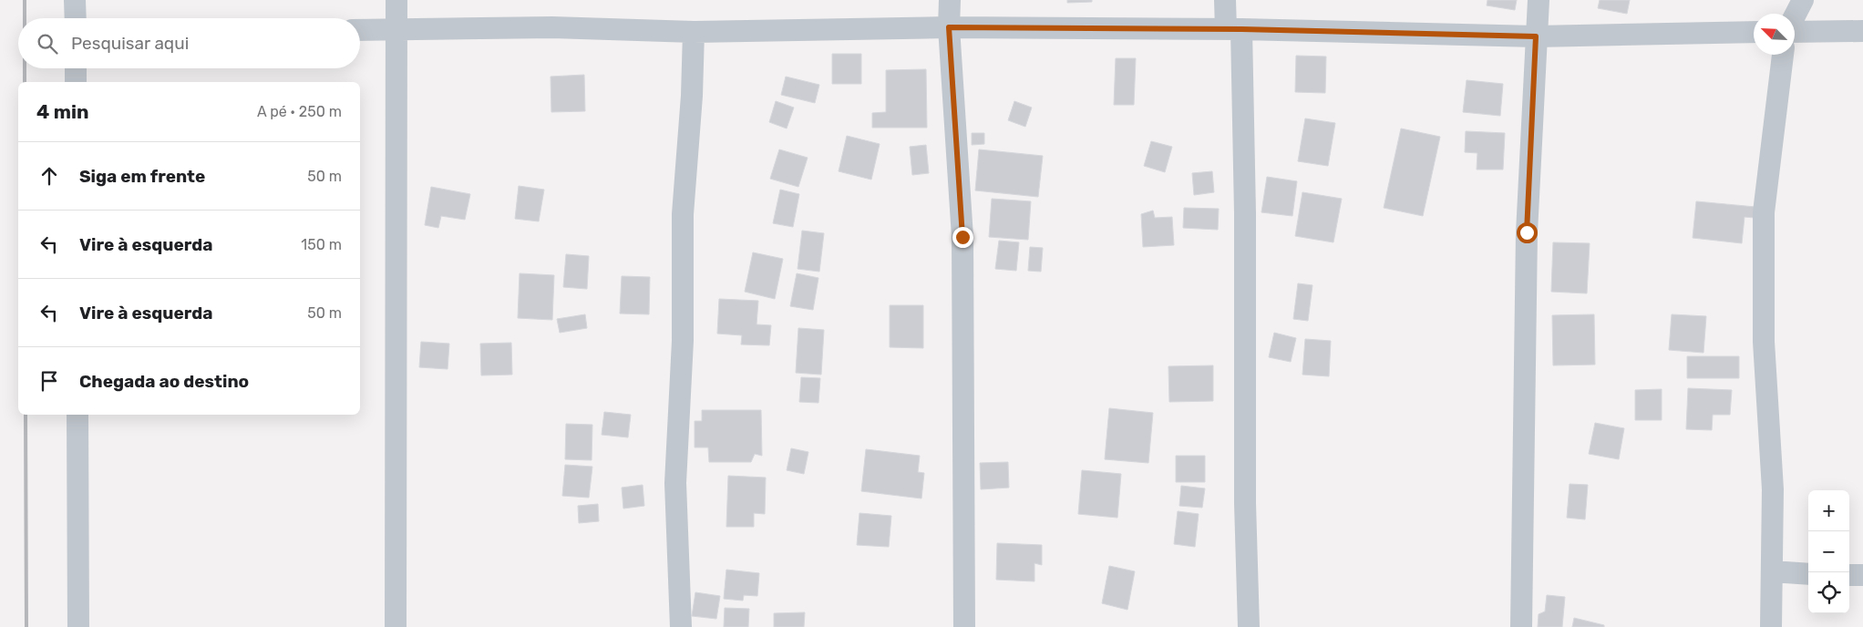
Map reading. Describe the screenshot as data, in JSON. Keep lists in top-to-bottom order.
{
  "north": "top left",
  "page": {
    "search": "Pesquisar aqui",
    "heading": ["4 min", "A pé · 250 m"],
    "list": [
      ["Siga em frente", "50 m"],
      ["Vire à esquerda", "150 m"],
      ["Vire à esquerda", "50 m"],
      "Chegada ao destino"
    ],
    "map_buttons": ["+", "−"]
  }
}
